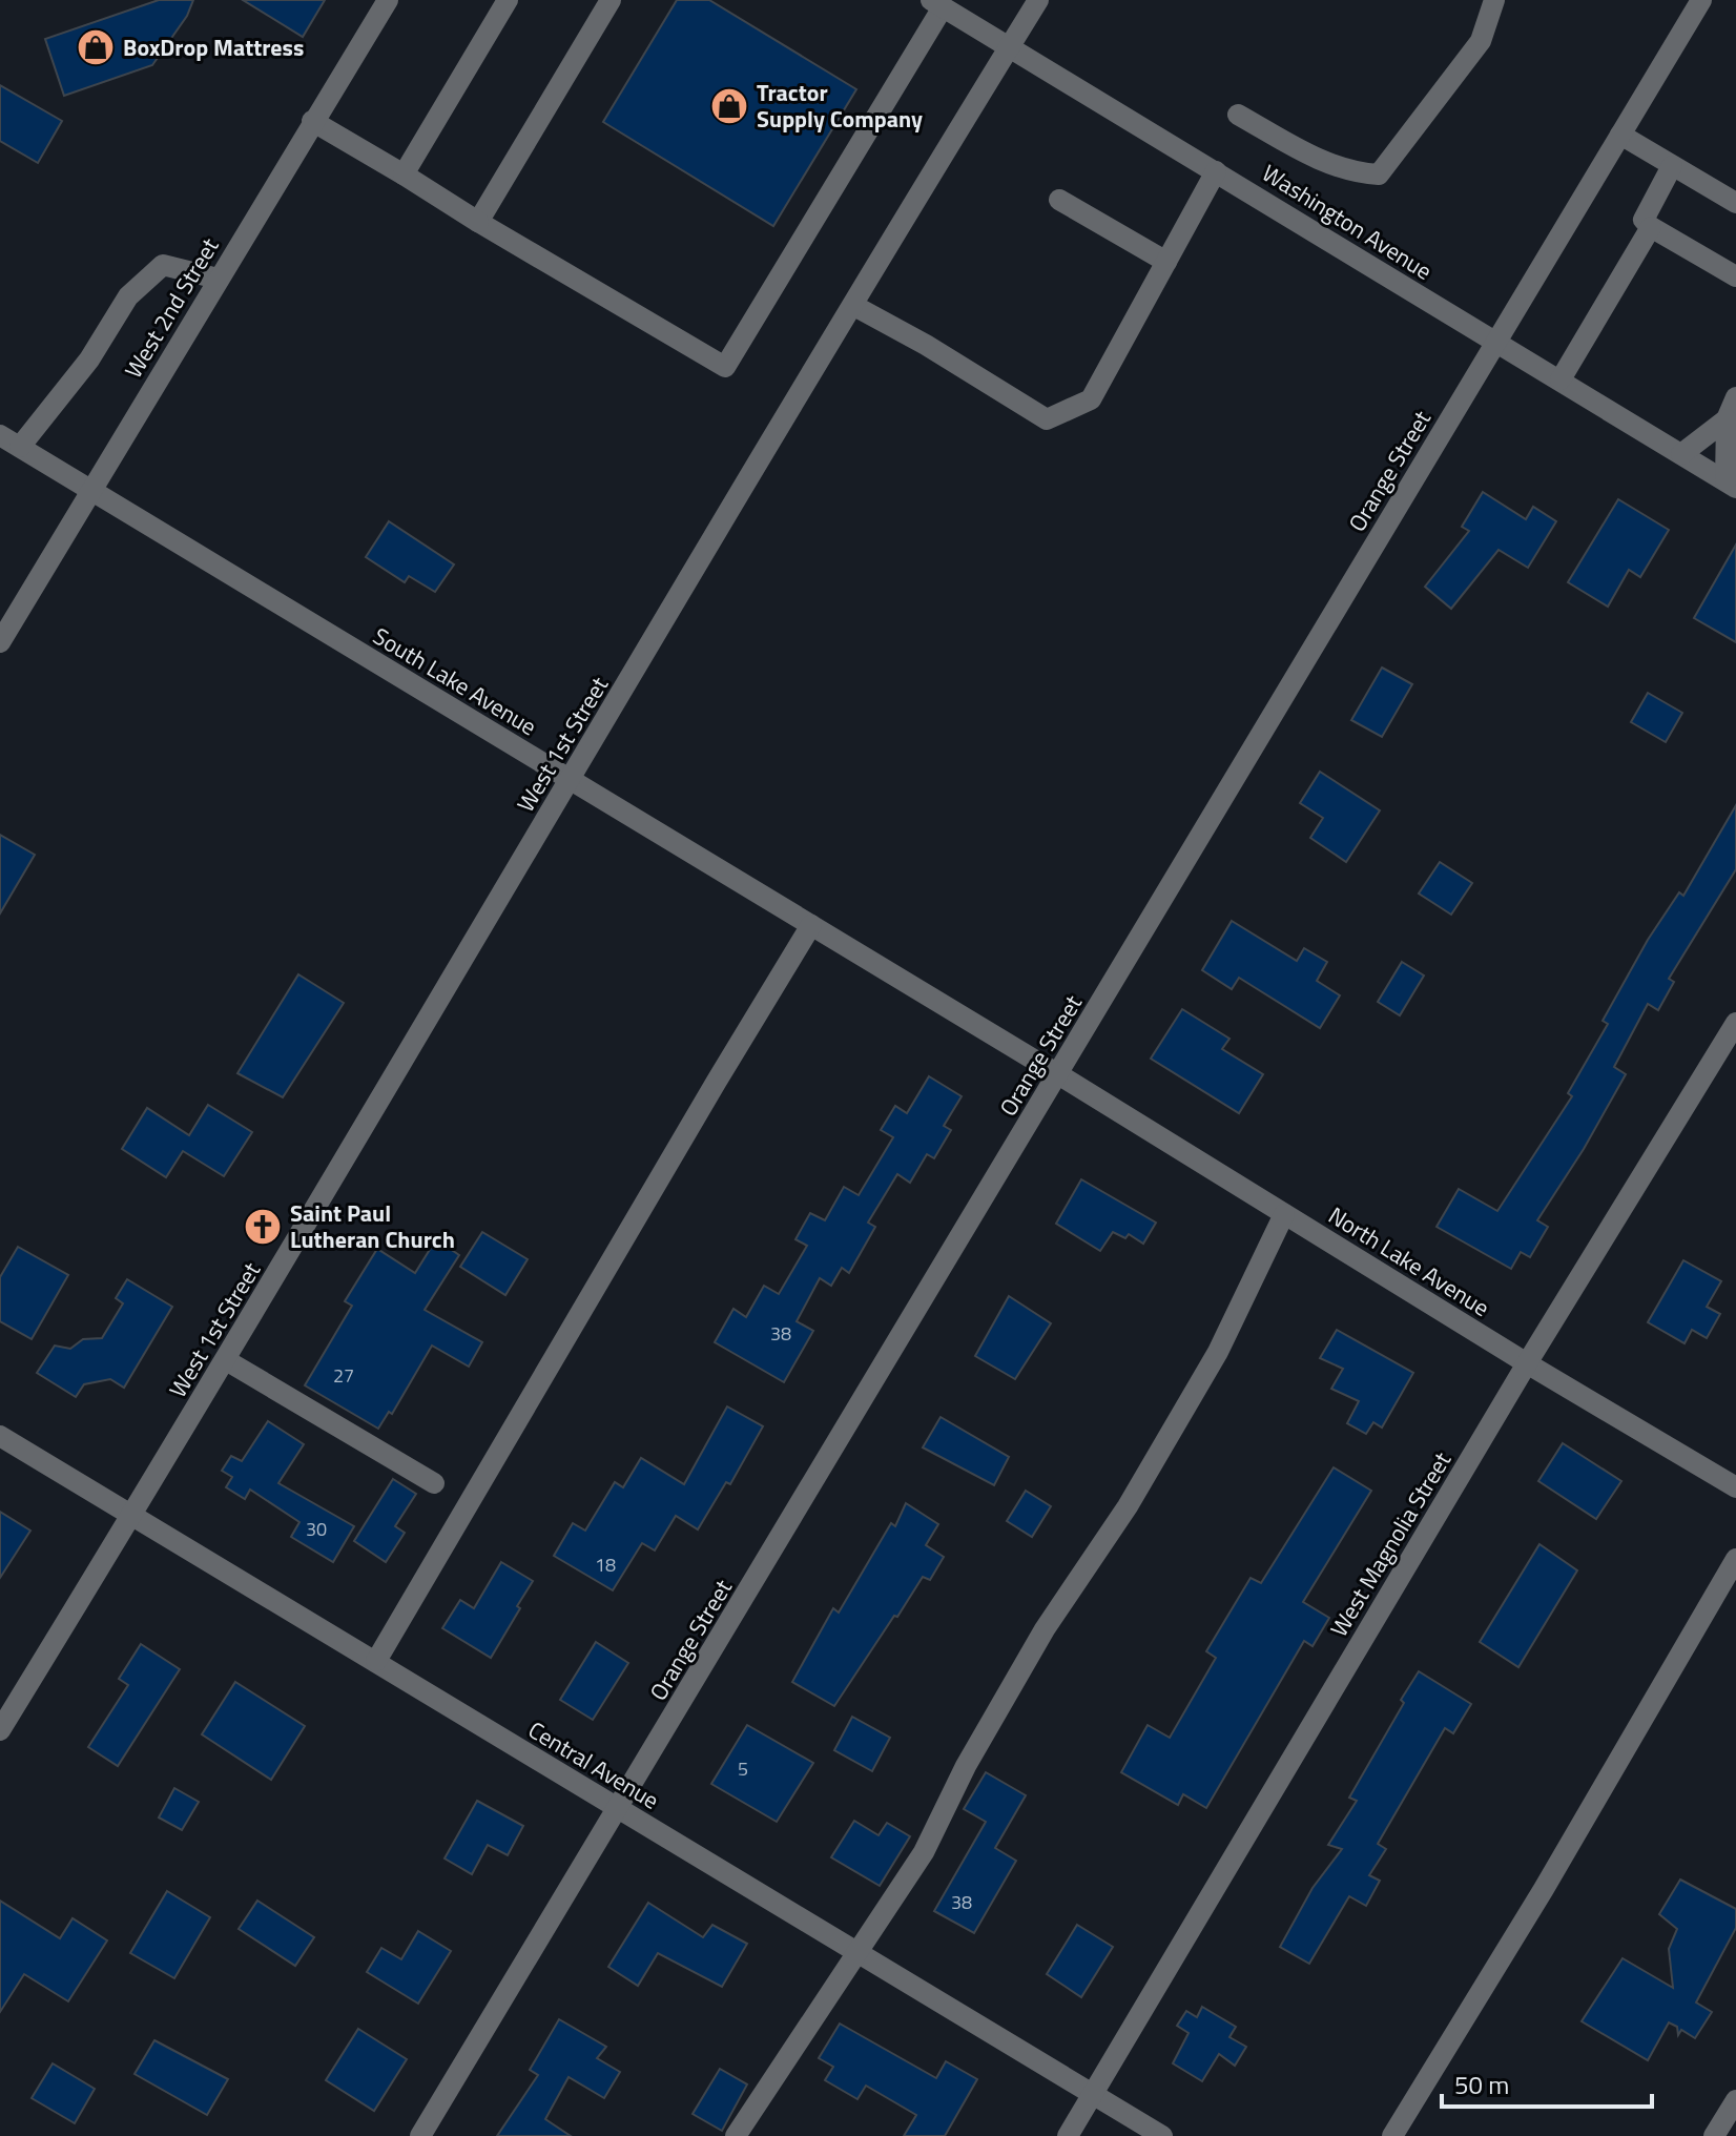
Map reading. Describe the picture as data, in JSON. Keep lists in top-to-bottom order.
{
  "streets": {
    "street": [
      "Washington Avenue",
      "West 2nd Street",
      "Orange Street",
      "South Lake Avenue",
      "West 1st Street",
      "North Lake Avenue",
      "West Magnolia Street",
      "Central Avenue"
    ]
  },
  "crossings": [
    ["Washington Avenue", "Orange Street"],
    ["Washington Avenue", "West 1st Street"],
    ["West 2nd Street", "South Lake Avenue"],
    ["Orange Street", "South Lake Avenue"],
    ["Orange Street", "North Lake Avenue"],
    ["Orange Street", "Central Avenue"],
    ["South Lake Avenue", "West 1st Street"],
    ["South Lake Avenue", "North Lake Avenue"],
    ["West 1st Street", "Central Avenue"],
    ["North Lake Avenue", "West Magnolia Street"],
    ["West Magnolia Street", "Central Avenue"]
  ],
  "places": {
    "shop": ["BoxDrop Mattress", "Tractor Supply Company"],
    "church": ["Saint Paul Lutheran Church"]
  },
  "house_numbers": [
    "38",
    "27",
    "30",
    "18",
    "5",
    "38"
  ],
  "scale_bar": "50 m"
}
